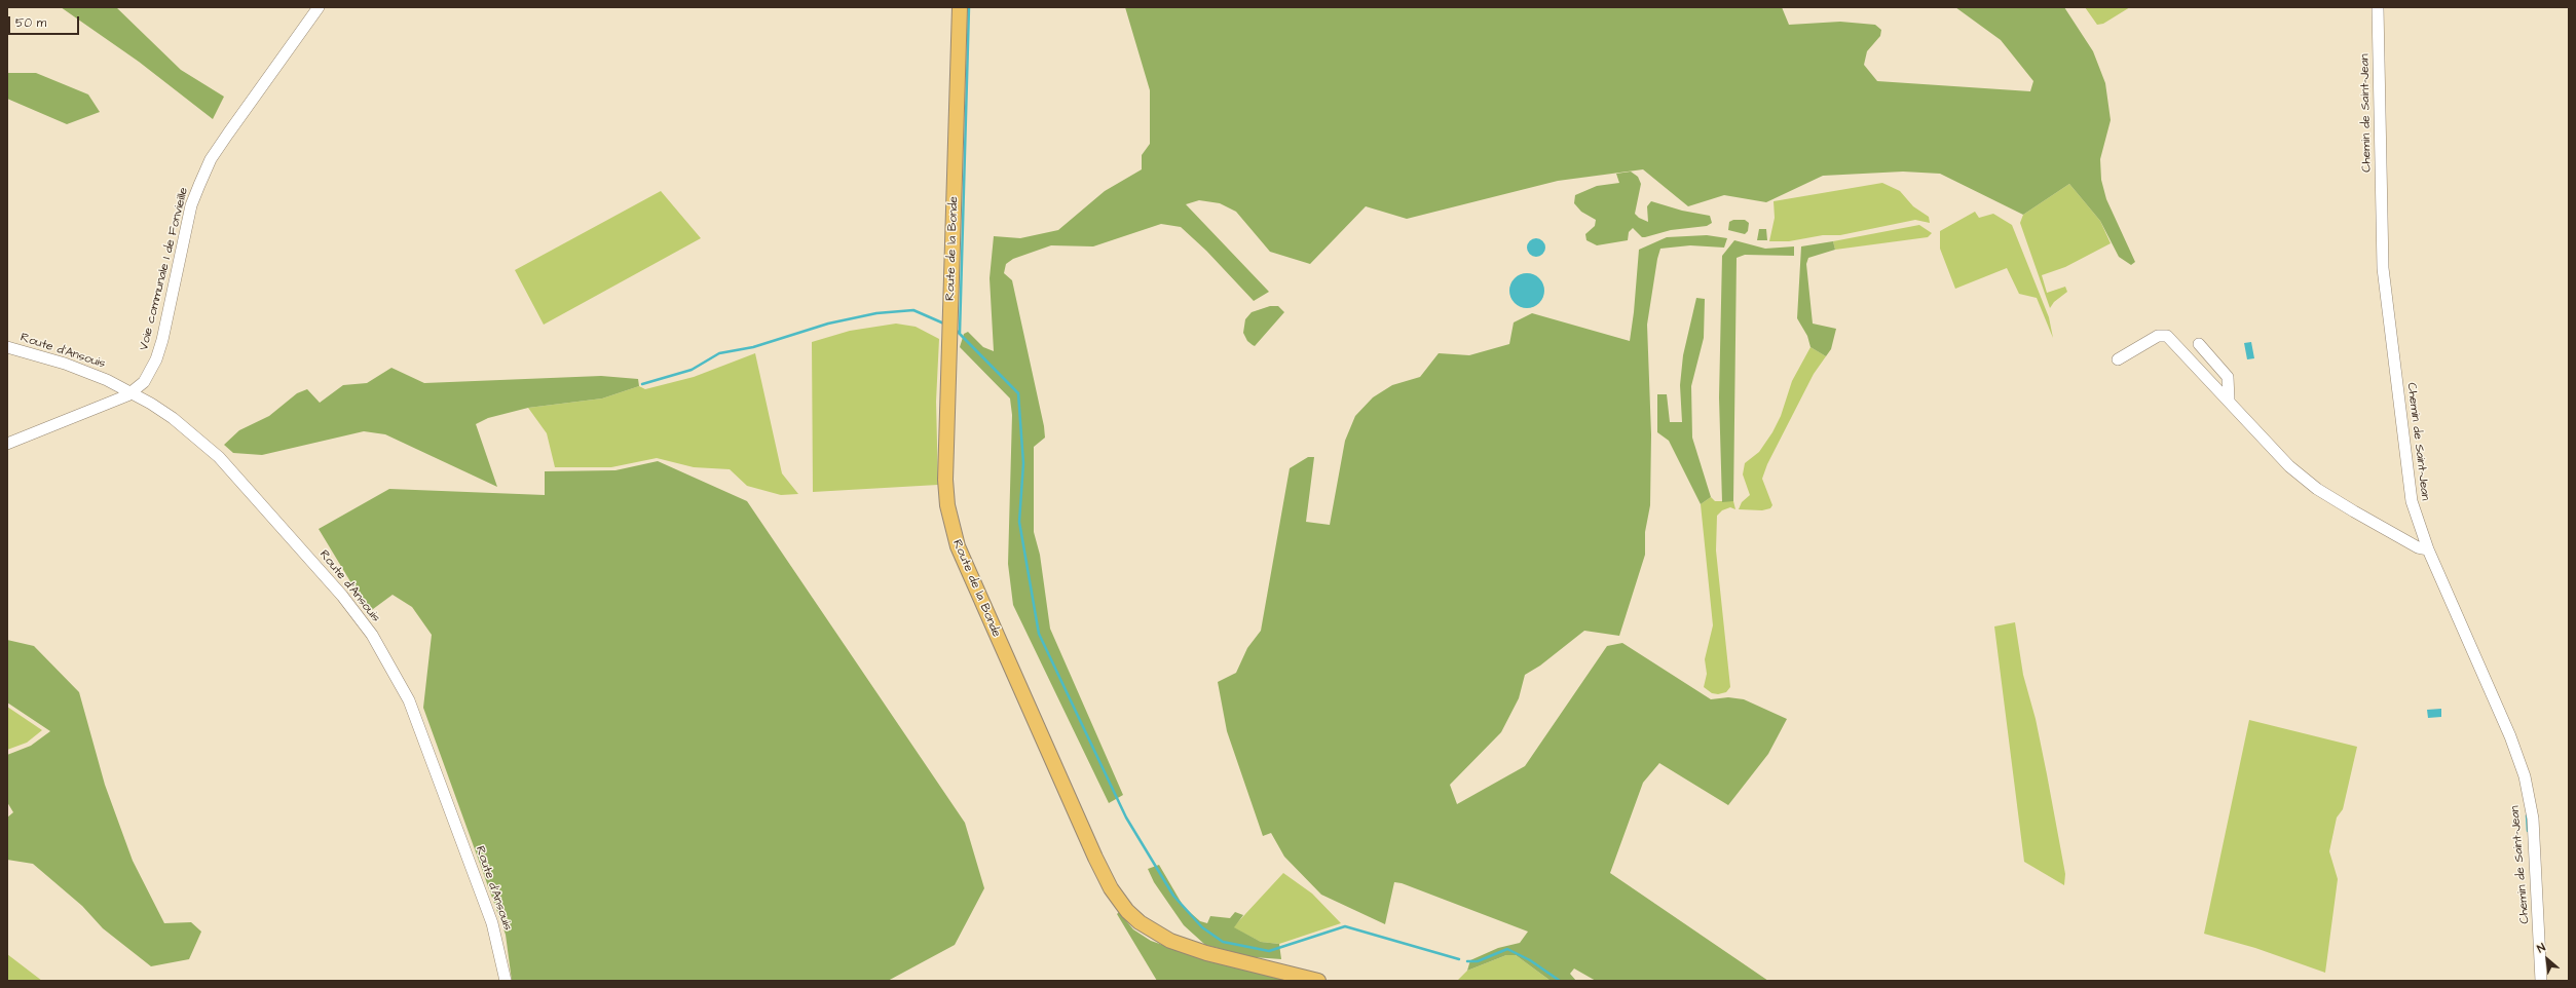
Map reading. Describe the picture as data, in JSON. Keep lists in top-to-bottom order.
{
  "streets": {
    "main road": ["Route de la Bonde"],
    "street": ["Chemin de Saint-Jean", "Voie communale 1 de Fonvieille", "Route d'Ansouis"]
  },
  "crossings": [
    ["Voie communale 1 de Fonvieille", "Route d'Ansouis"]
  ],
  "scale_bar": "50 m",
  "north": "top left"
}
